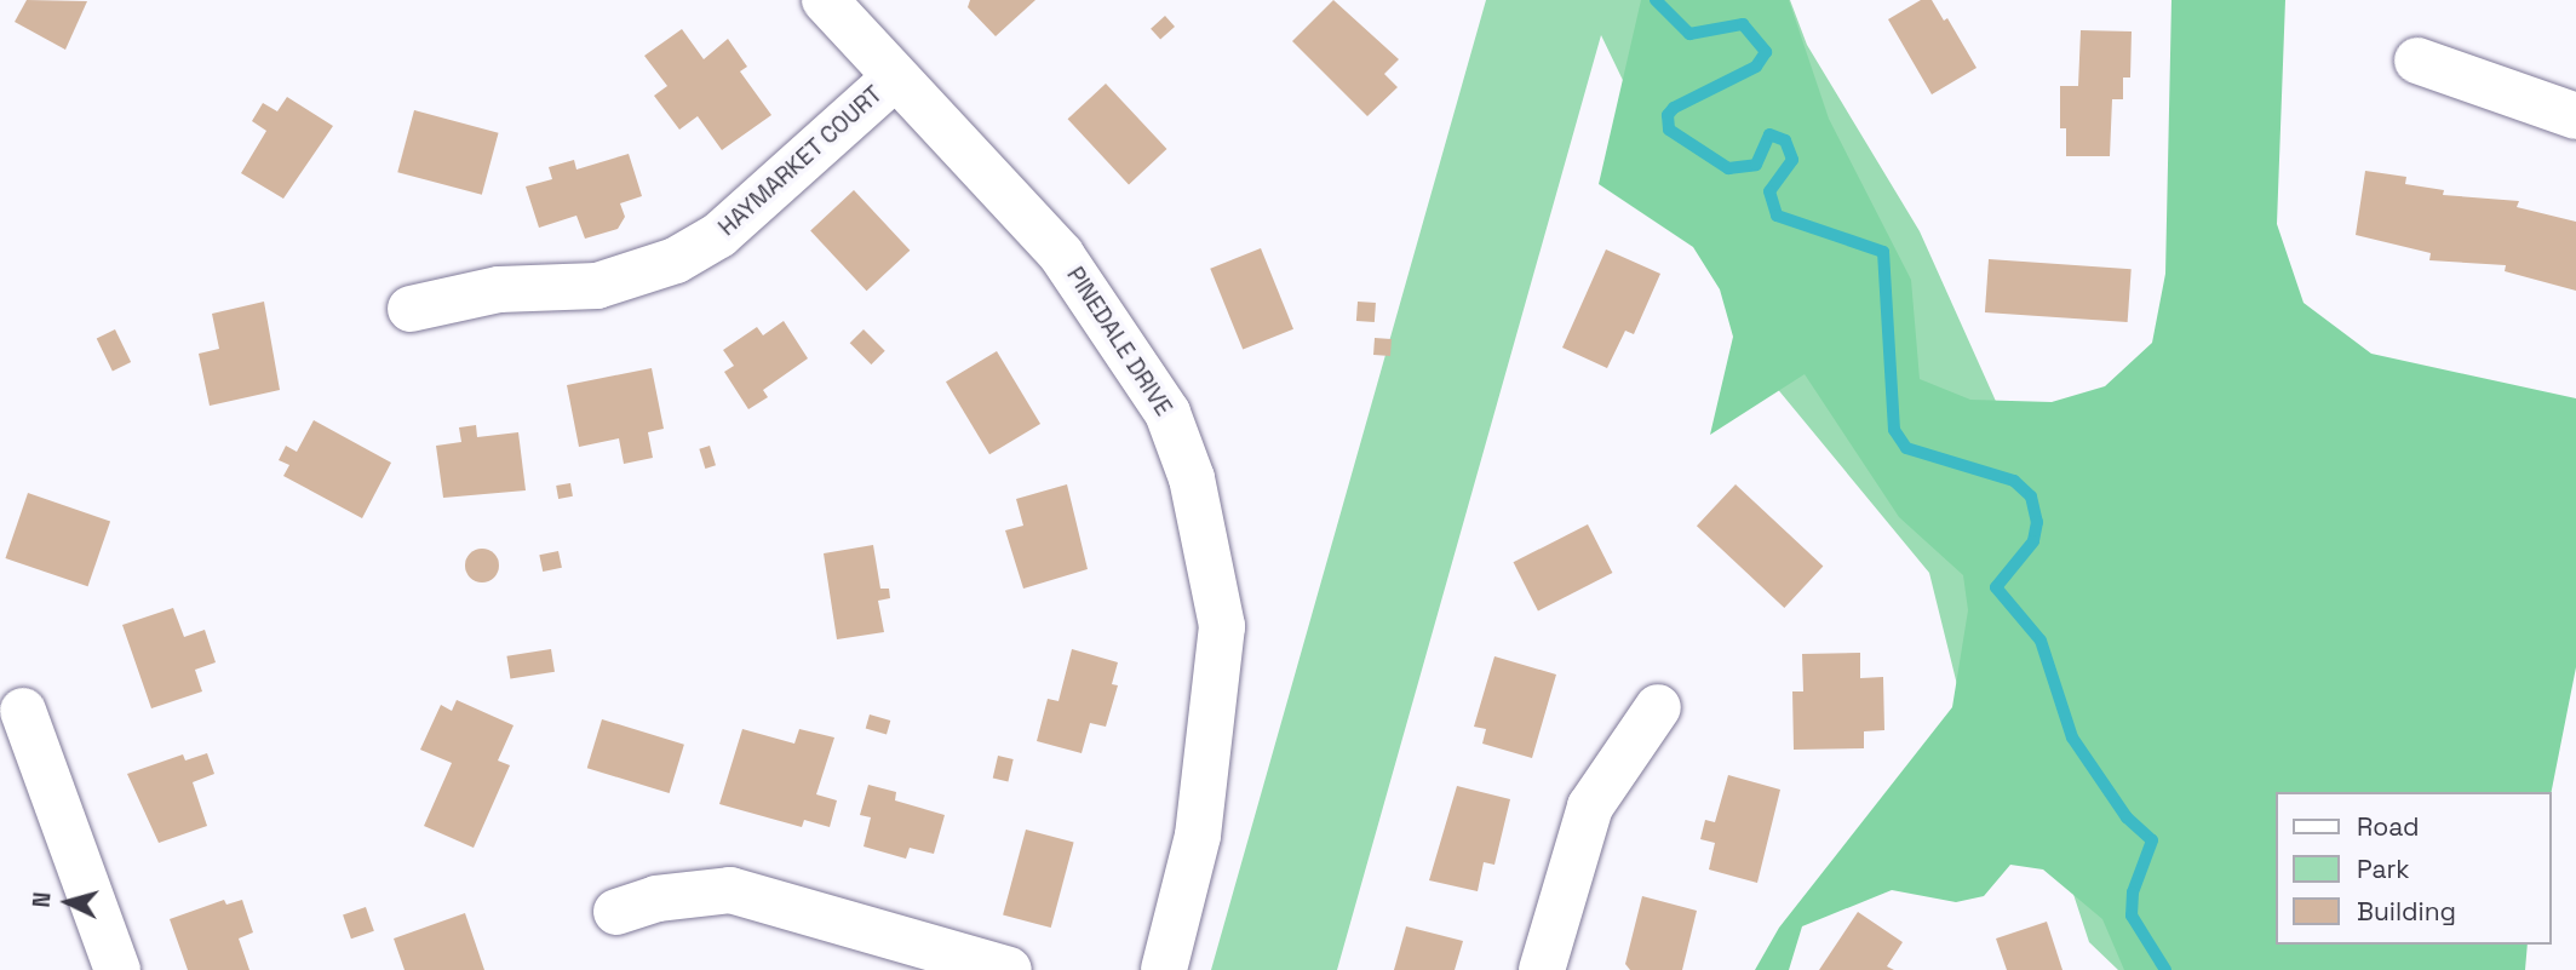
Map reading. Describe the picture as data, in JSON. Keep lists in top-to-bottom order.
{
  "streets": {
    "street": ["HAYMARKET COURT", "PINEDALE DRIVE"]
  },
  "crossings": [
    ["HAYMARKET COURT", "PINEDALE DRIVE"]
  ],
  "legend": ["Road", "Park", "Building"],
  "north": "left"
}
